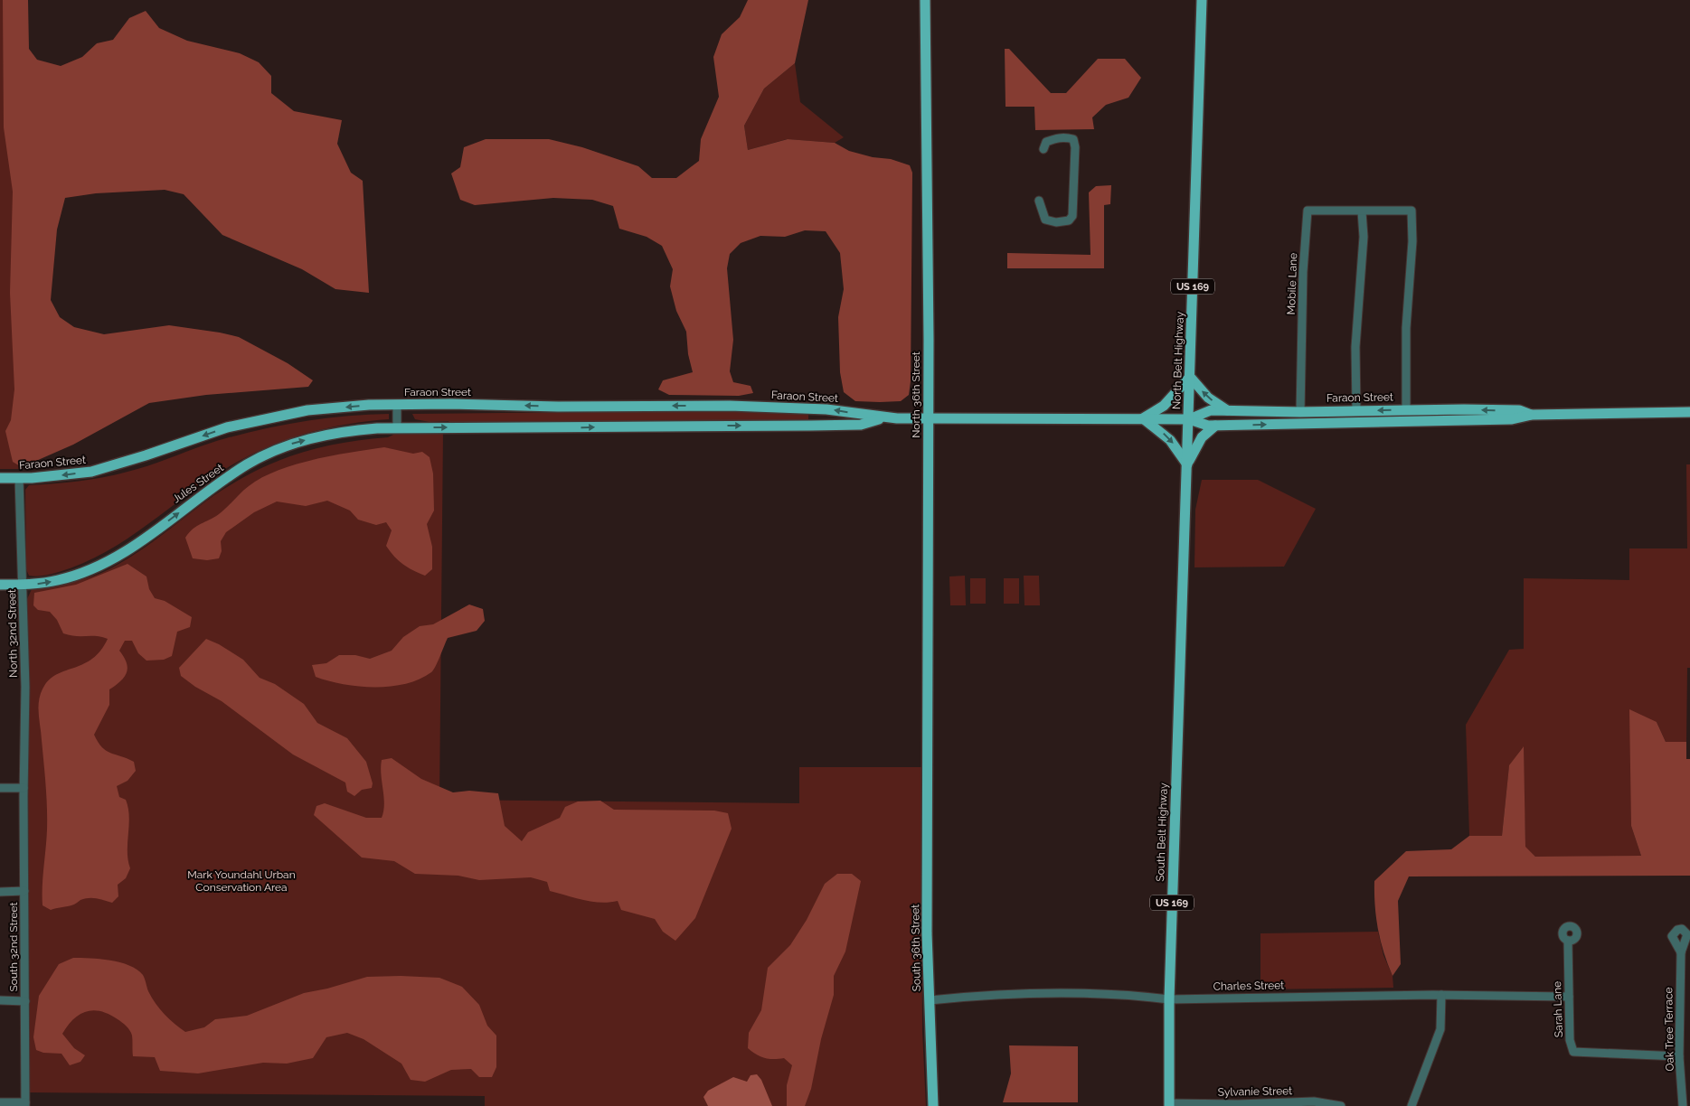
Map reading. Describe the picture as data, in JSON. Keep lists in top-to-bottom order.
{
  "streets": {
    "main road": [
      "US 169",
      "North Belt Highway",
      "Faraon Street",
      "North 36th Street",
      "Jules Street",
      "South Belt Highway",
      "South 36th Street"
    ],
    "street": [
      "Mobile Lane",
      "North 32nd Street",
      "South 32nd Street",
      "Charles Street",
      "Sarah Lane",
      "Oak Tree Terrace",
      "Sylvanie Street"
    ]
  },
  "crossings": [
    ["Mobile Lane", "Faraon Street"],
    ["North Belt Highway", "Faraon Street"],
    ["North Belt Highway", "South Belt Highway"],
    ["Faraon Street", "North 36th Street"],
    ["Faraon Street", "Jules Street"],
    ["Faraon Street", "North 32nd Street"],
    ["North 36th Street", "South 36th Street"],
    ["Jules Street", "North 32nd Street"],
    ["North 32nd Street", "South 32nd Street"],
    ["South Belt Highway", "Charles Street"],
    ["South Belt Highway", "Sylvanie Street"],
    ["South 36th Street", "Charles Street"],
    ["Charles Street", "Sarah Lane"],
    ["Sarah Lane", "Oak Tree Terrace"]
  ],
  "one_way": ["Jules Street"],
  "parks": ["Mark Youndahl Urban Conservation Area"]
}
